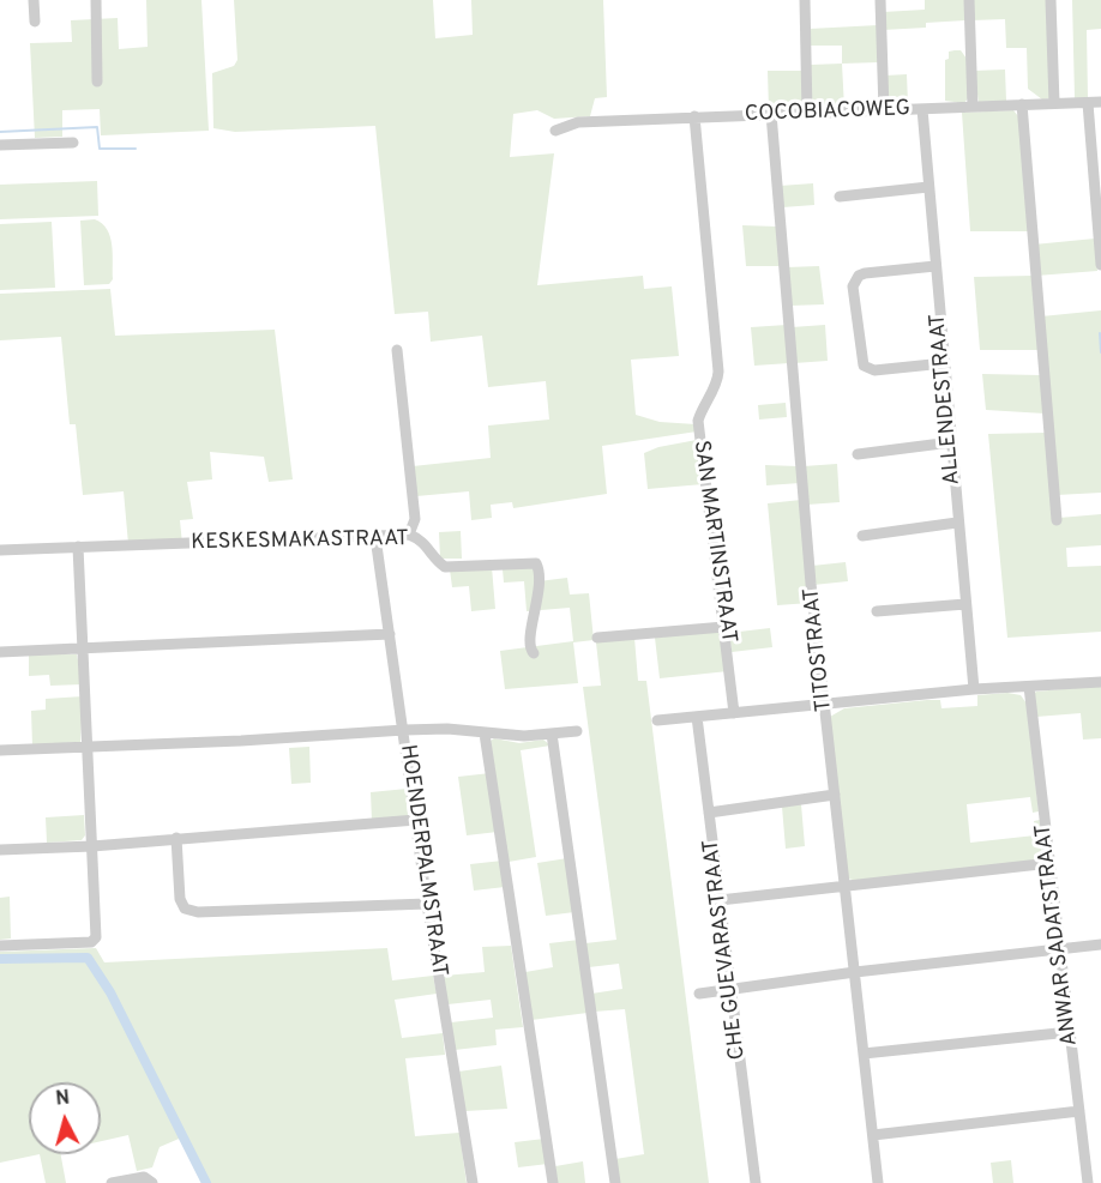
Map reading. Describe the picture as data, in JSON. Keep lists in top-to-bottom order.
{
  "streets": {
    "street": [
      "COCOBIACOWEG",
      "ALLENDESTRAAT",
      "KESKESMAKASTRAAT",
      "SAN MARTINSTRAAT",
      "TITOSTRAAT",
      "HOENDERPALMSTRAAT",
      "ANWAR SADATSTRAAT",
      "CHE GUEVARASTRAAT"
    ]
  },
  "crossings": [
    ["COCOBIACOWEG", "ALLENDESTRAAT"],
    ["COCOBIACOWEG", "SAN MARTINSTRAAT"],
    ["COCOBIACOWEG", "TITOSTRAAT"],
    ["KESKESMAKASTRAAT", "HOENDERPALMSTRAAT"]
  ],
  "north": "top"
}
